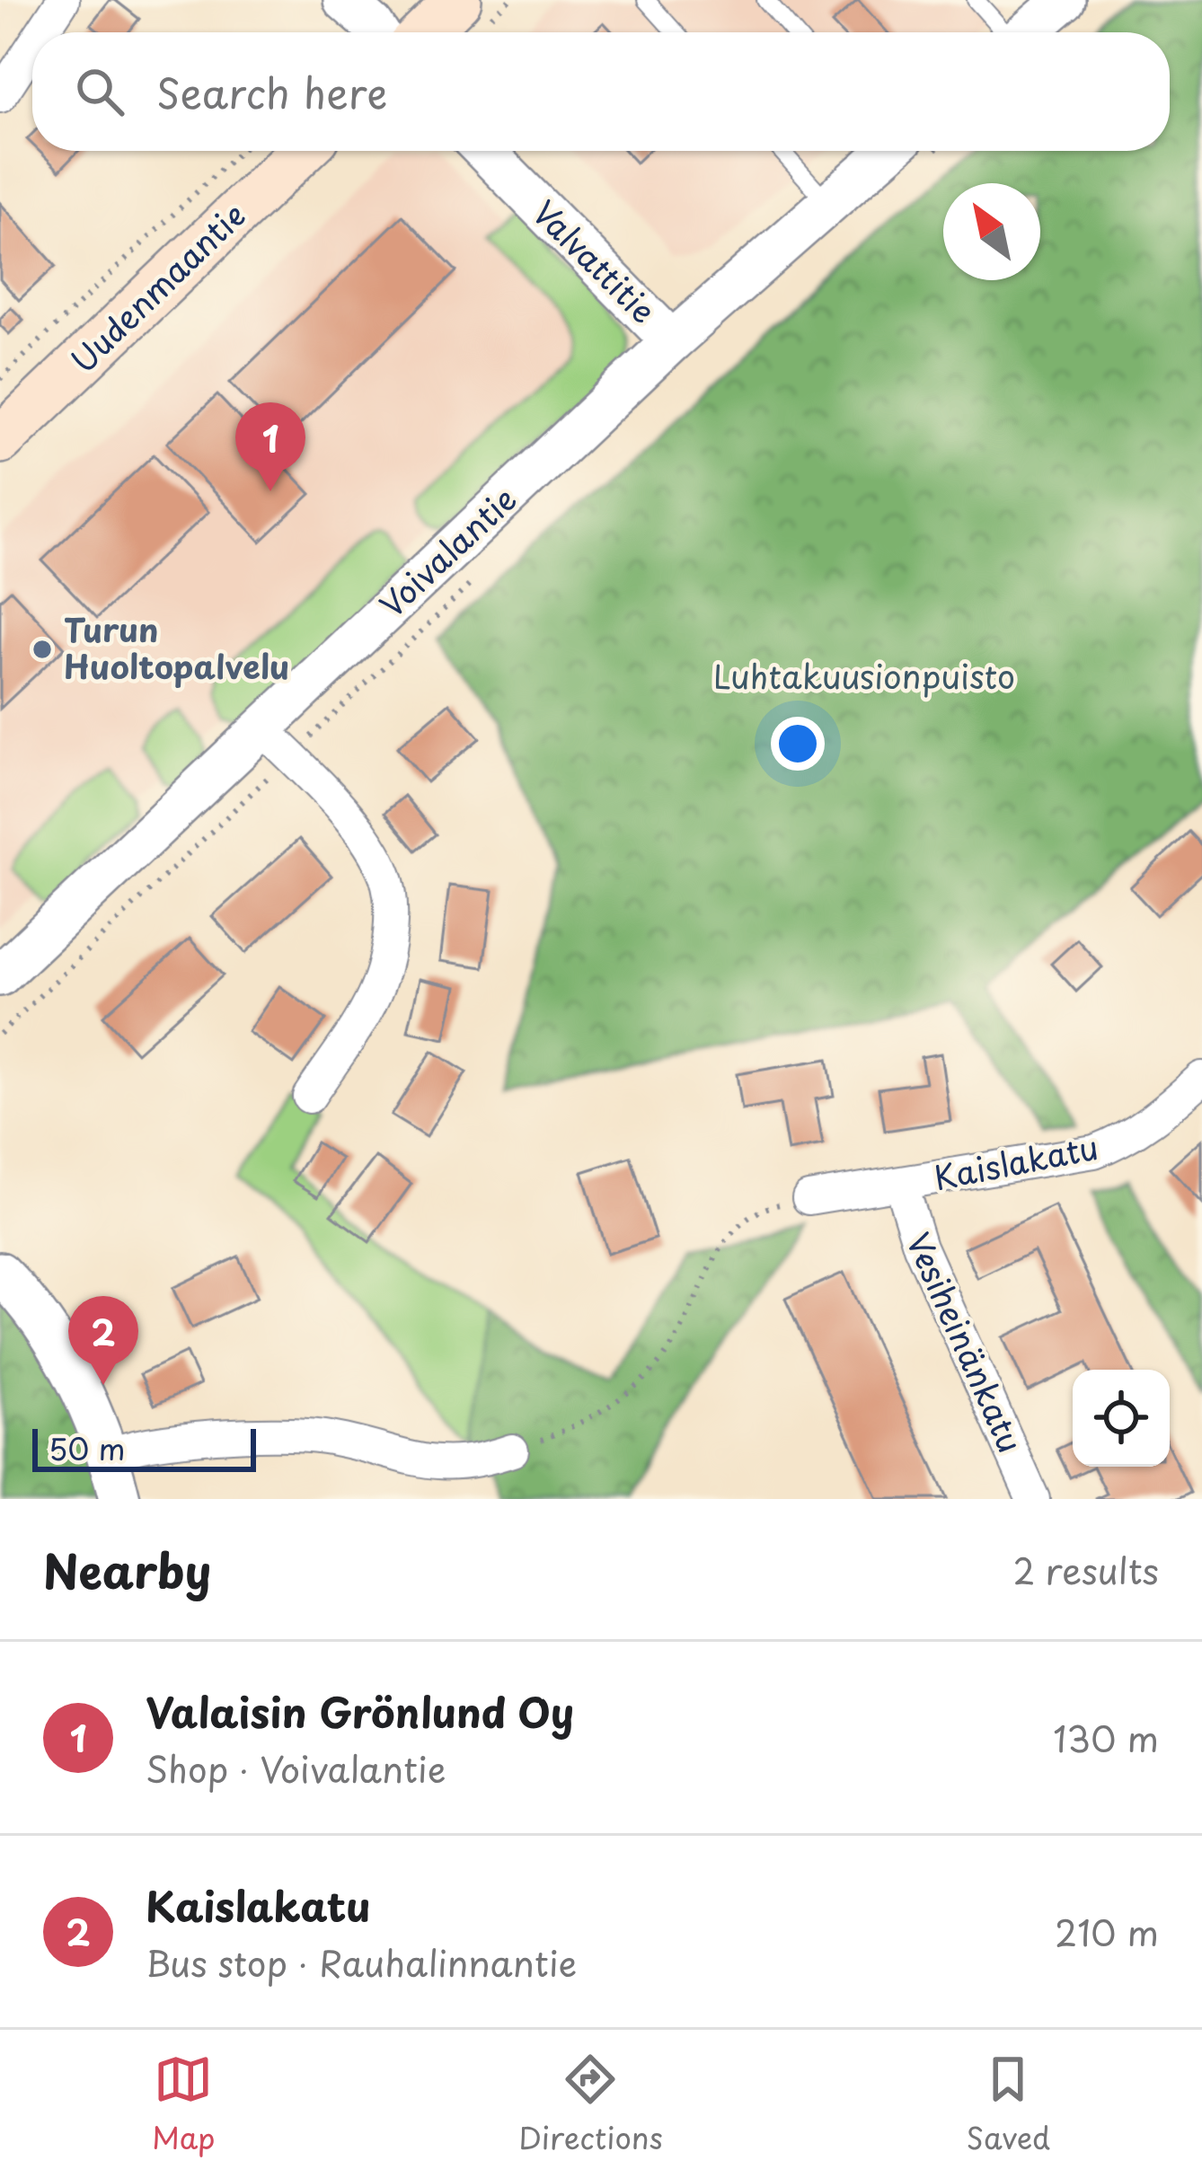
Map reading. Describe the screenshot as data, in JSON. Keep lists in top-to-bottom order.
{
  "streets": {
    "main road": ["Uudenmaantie"],
    "street": [
      "Valvattitie",
      "Voivalantie",
      "Kaislakatu",
      "Vesiheinänkatu"
    ]
  },
  "crossings": [
    ["Valvattitie", "Voivalantie"],
    ["Kaislakatu", "Vesiheinänkatu"]
  ],
  "parks": ["Luhtakuusionpuisto"],
  "places": ["Turun Huoltopalvelu"],
  "scale_bar": "50 m",
  "north": "top left",
  "page": {
    "search": "Search here",
    "pins": ["1", "2"],
    "scale": "50 m",
    "heading": ["Nearby", "2 results"],
    "list": [
      {
        "mark": "1",
        "name": "Valaisin Grönlund Oy",
        "note": "Shop · Voivalantie",
        "value": "130 m"
      },
      {
        "mark": "2",
        "name": "Kaislakatu",
        "note": "Bus stop · Rauhalinnantie",
        "value": "210 m"
      }
    ],
    "nav": ["Map", "Directions", "Saved"]
  }
}
